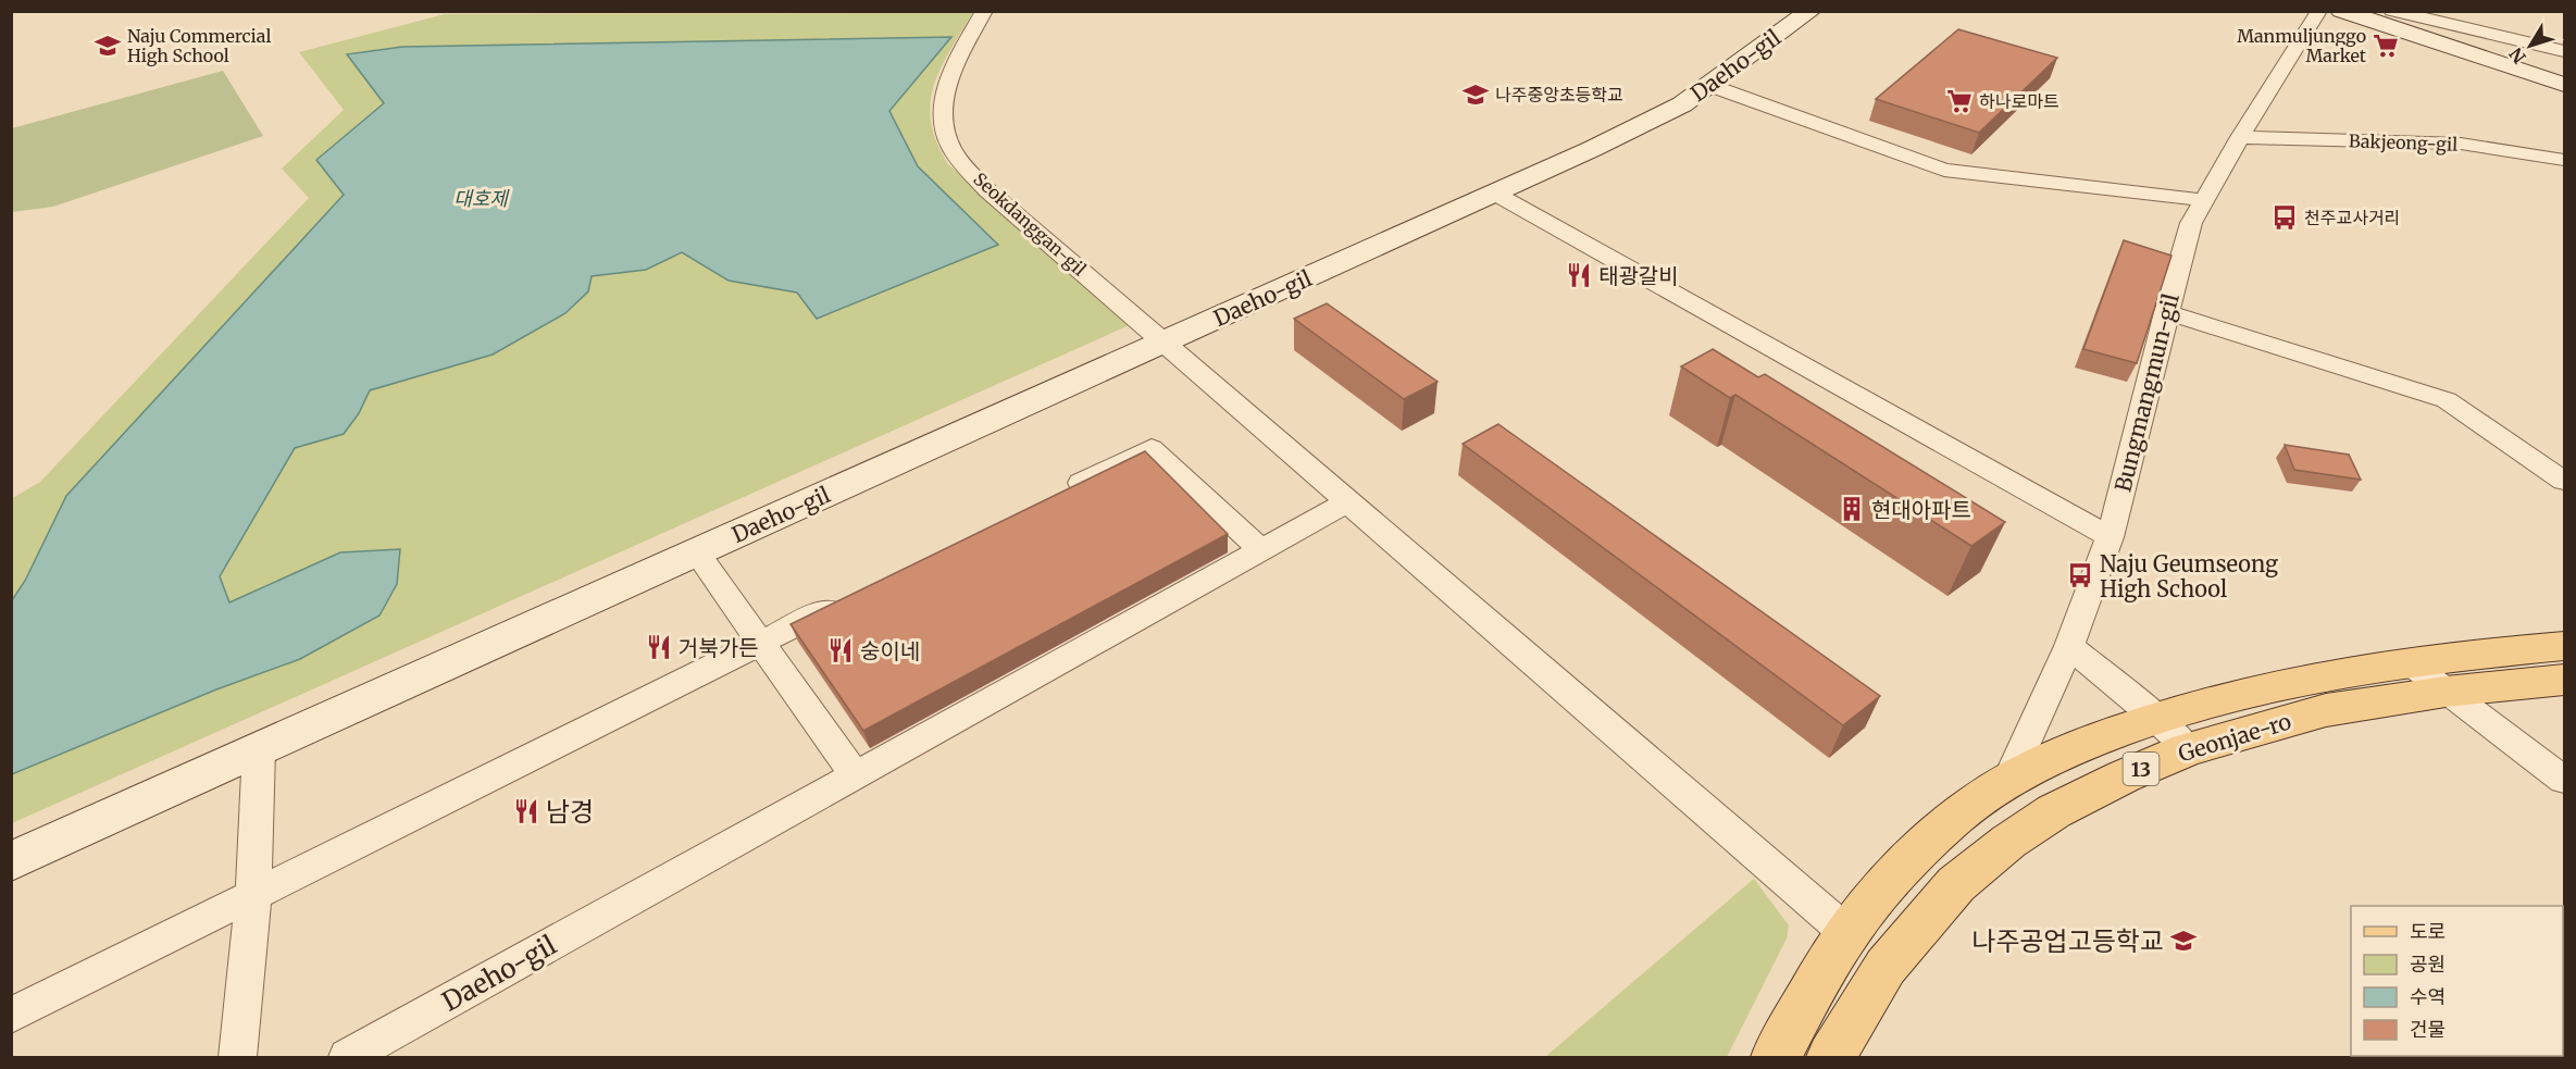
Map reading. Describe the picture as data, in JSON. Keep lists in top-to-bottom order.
{
  "streets": {
    "main road": ["Geonjae-ro", "13"],
    "street": [
      "Daeho-gil",
      "Bakjeong-gil",
      "Seokdanggan-gil",
      "Bungmangmun-gil"
    ]
  },
  "crossings": [
    ["Daeho-gil", "Seokdanggan-gil"],
    ["Bakjeong-gil", "Bungmangmun-gil"],
    ["Seokdanggan-gil", "Geonjae-ro"],
    ["Bungmangmun-gil", "Geonjae-ro"]
  ],
  "water": ["대호제"],
  "places": {
    "school or university": ["Naju Commercial High School", "나주중앙초등학교", "나주공업고등학교"],
    "supermarket": ["Manmuljunggo Market", "하나로마트"],
    "bus stop": ["천주교사거리", "Naju Geumseong High School"],
    "restaurant": [
      "태광갈비",
      "거북가든",
      "숭이네",
      "남경"
    ],
    "building": ["현대아파트"]
  },
  "legend": [
    "도로",
    "공원",
    "수역",
    "건물"
  ],
  "north": "bottom left"
}
